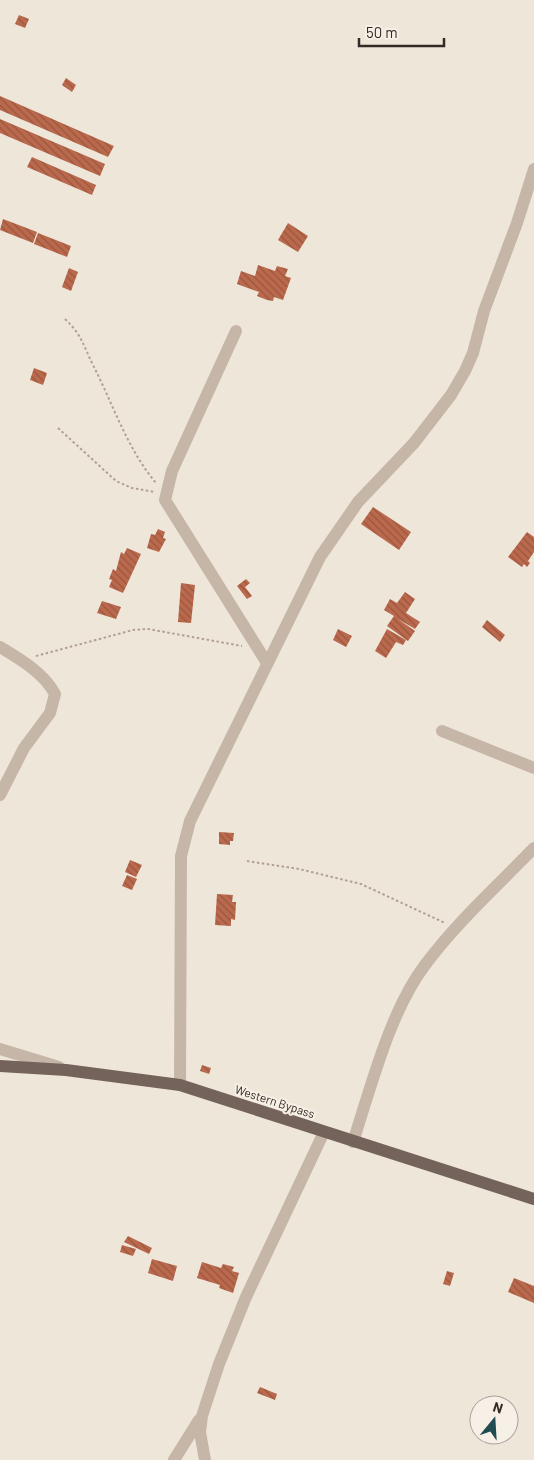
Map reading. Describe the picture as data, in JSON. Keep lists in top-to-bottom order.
{
  "streets": {
    "main road": ["Western Bypass"]
  },
  "scale_bar": "50 m",
  "north": "top"
}
